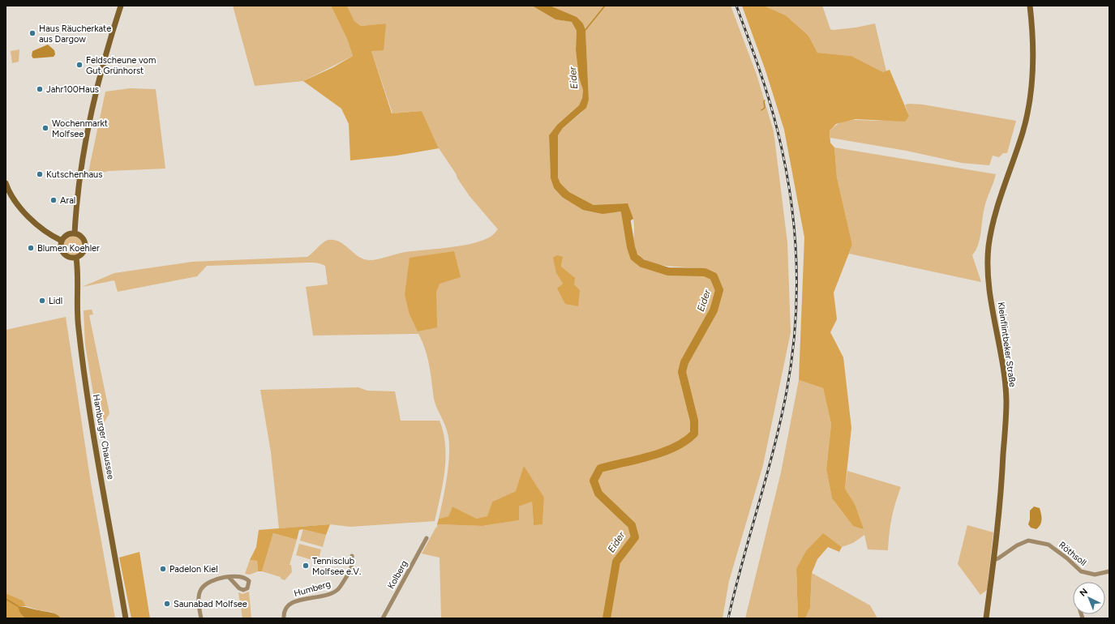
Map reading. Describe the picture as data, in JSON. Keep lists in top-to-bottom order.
{
  "streets": {
    "main road": ["Kleinflintbeker Straße", "Hamburger Chaussee"],
    "street": ["Röthsoll", "Kolberg", "Humberg"]
  },
  "crossings": [
    ["Kleinflintbeker Straße", "Röthsoll"]
  ],
  "water": ["Eider"],
  "places": [
    "Haus Räucherkate aus Dargow",
    "Feldscheune vom Gut Grünhorst",
    "Jahr100Haus",
    "Wochenmarkt Molfsee",
    "Kutschenhaus",
    "Aral",
    "Blumen Koehler",
    "Lidl",
    "Tennisclub Molfsee e.V.",
    "Padelon Kiel",
    "Saunabad Molfsee"
  ],
  "north": "top left"
}
